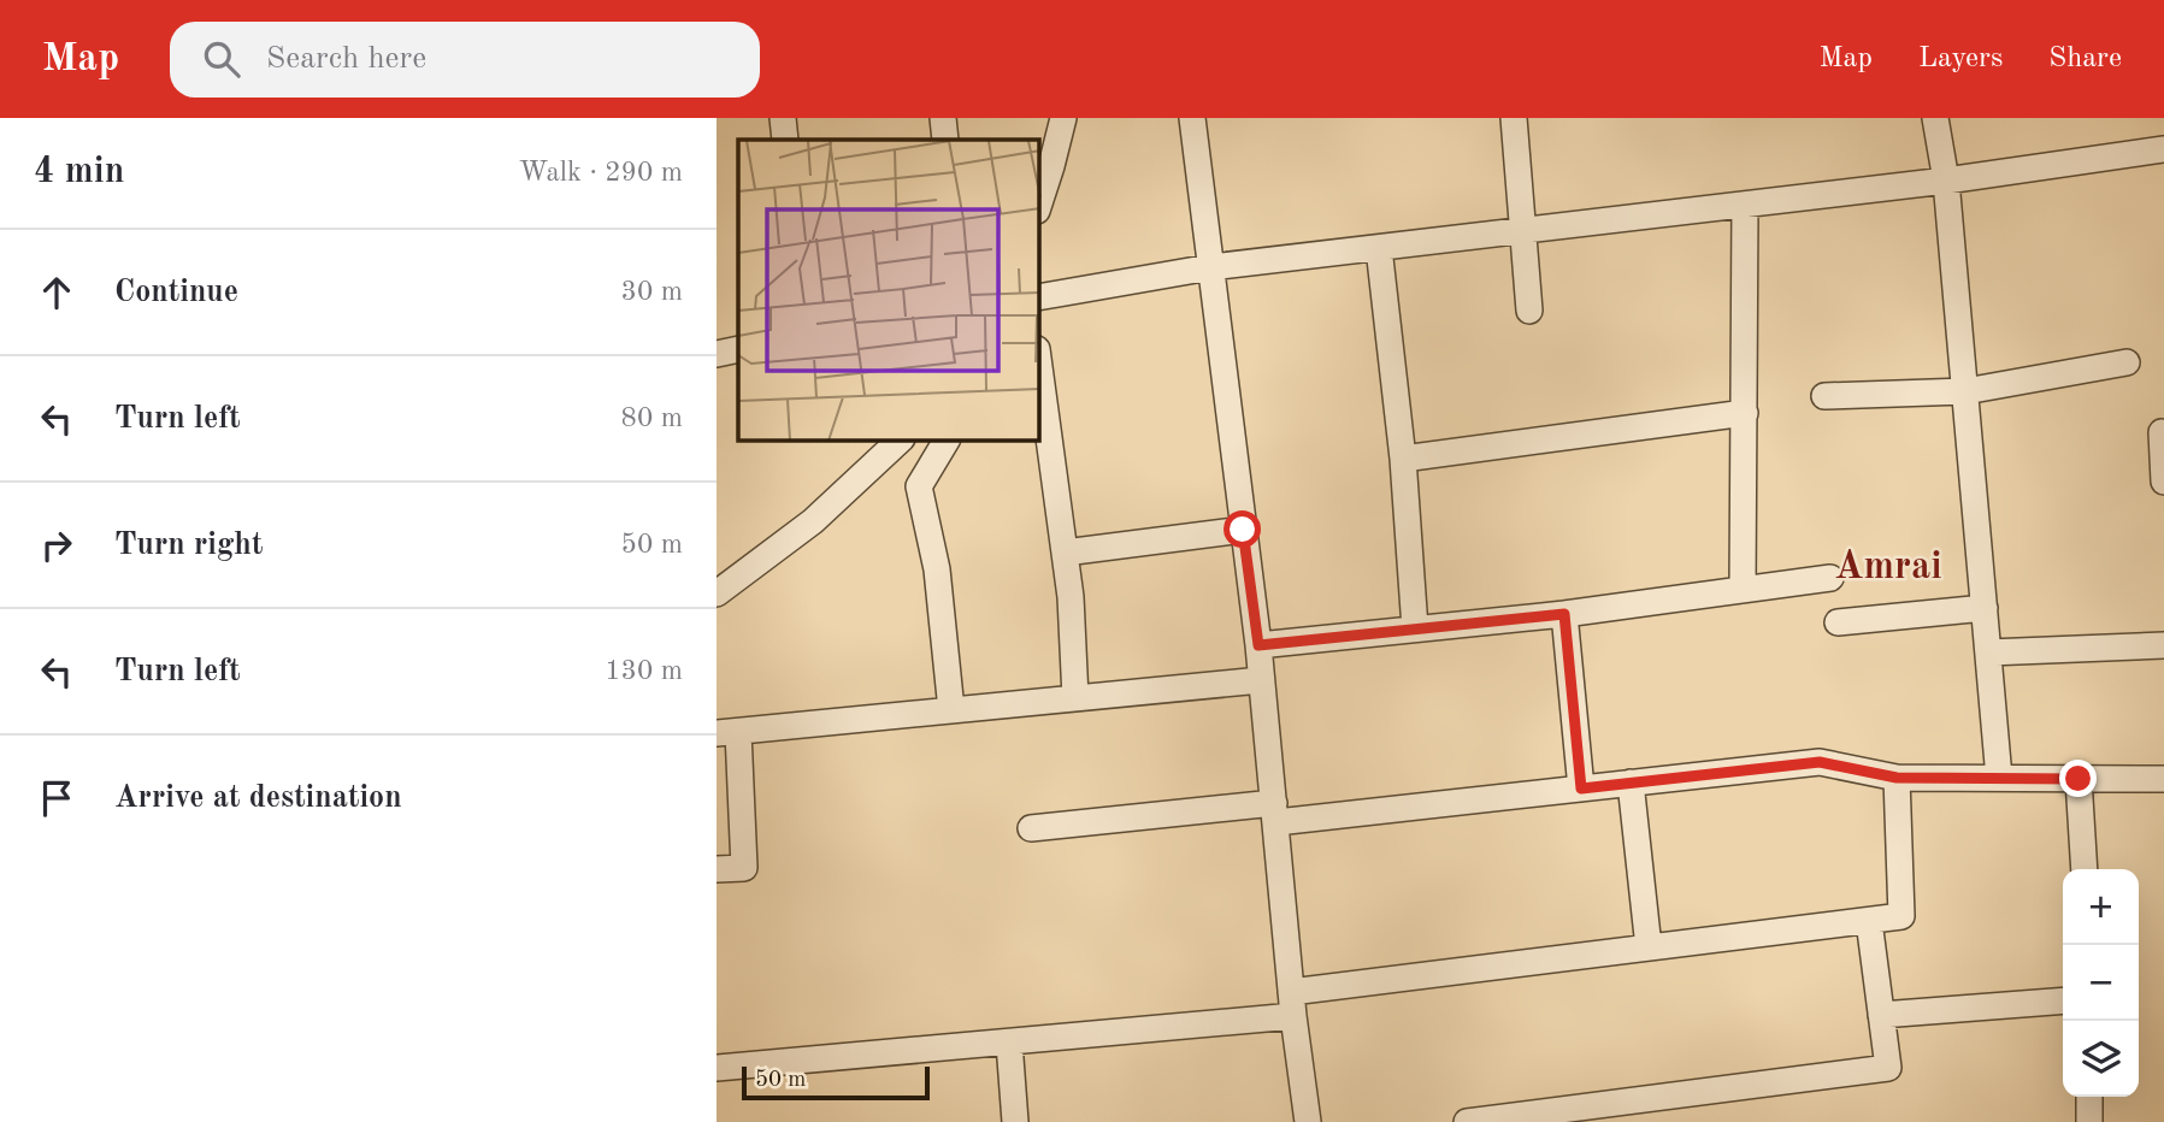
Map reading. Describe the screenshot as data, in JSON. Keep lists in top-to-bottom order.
{
  "districts": ["Amrai"],
  "scale_bar": "50 m",
  "page": {
    "header": "Map",
    "search": "Search here",
    "nav": ["Map", "Layers", "Share"],
    "heading": ["4 min", "Walk · 290 m"],
    "list": [
      ["Continue", "30 m"],
      ["Turn left", "80 m"],
      ["Turn right", "50 m"],
      ["Turn left", "130 m"],
      "Arrive at destination"
    ],
    "map_buttons": ["+", "−"],
    "scale": "50 m"
  }
}
